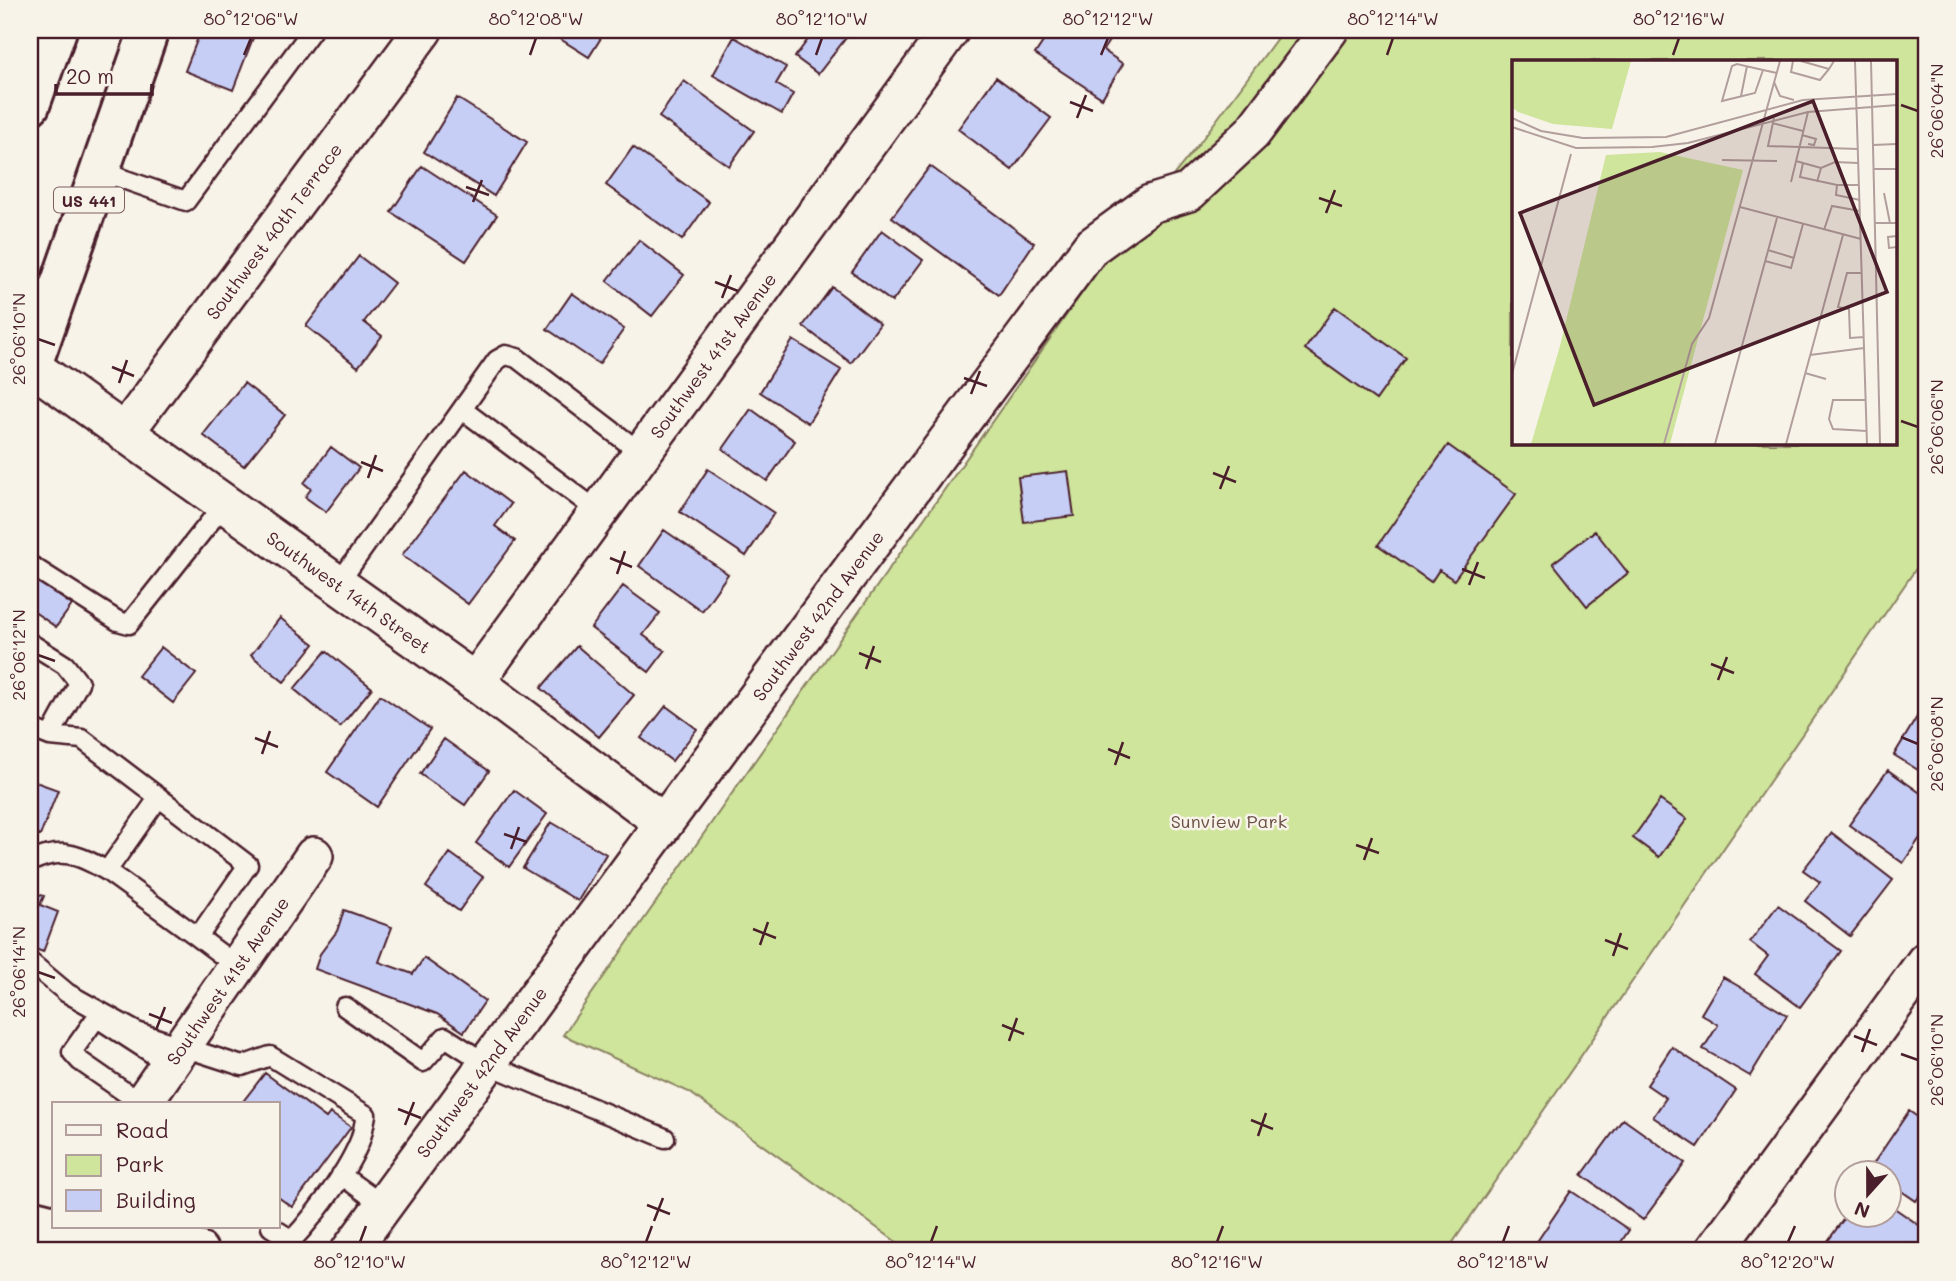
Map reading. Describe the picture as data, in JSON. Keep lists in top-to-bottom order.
{
  "streets": {
    "main road": ["US 441"],
    "street": [
      "Southwest 40th Terrace",
      "Southwest 41st Avenue",
      "Southwest 14th Street",
      "Southwest 42nd Avenue"
    ]
  },
  "crossings": [
    ["US 441", "Southwest 14th Street"],
    ["Southwest 40th Terrace", "Southwest 14th Street"],
    ["Southwest 41st Avenue", "Southwest 14th Street"],
    ["Southwest 14th Street", "Southwest 42nd Avenue"]
  ],
  "parks": ["Sunview Park"],
  "legend": ["Road", "Park", "Building"],
  "scale_bar": "20 m",
  "north": "bottom",
  "coordinates": [
    "80°12'06\"W",
    "80°12'08\"W",
    "80°12'10\"W",
    "80°12'12\"W",
    "80°12'14\"W",
    "80°12'16\"W",
    "26°06'04\"N",
    "26°06'10\"N",
    "26°06'06\"N",
    "26°06'12\"N",
    "26°06'08\"N",
    "26°06'14\"N",
    "80°12'18\"W",
    "80°12'20\"W"
  ]
}
